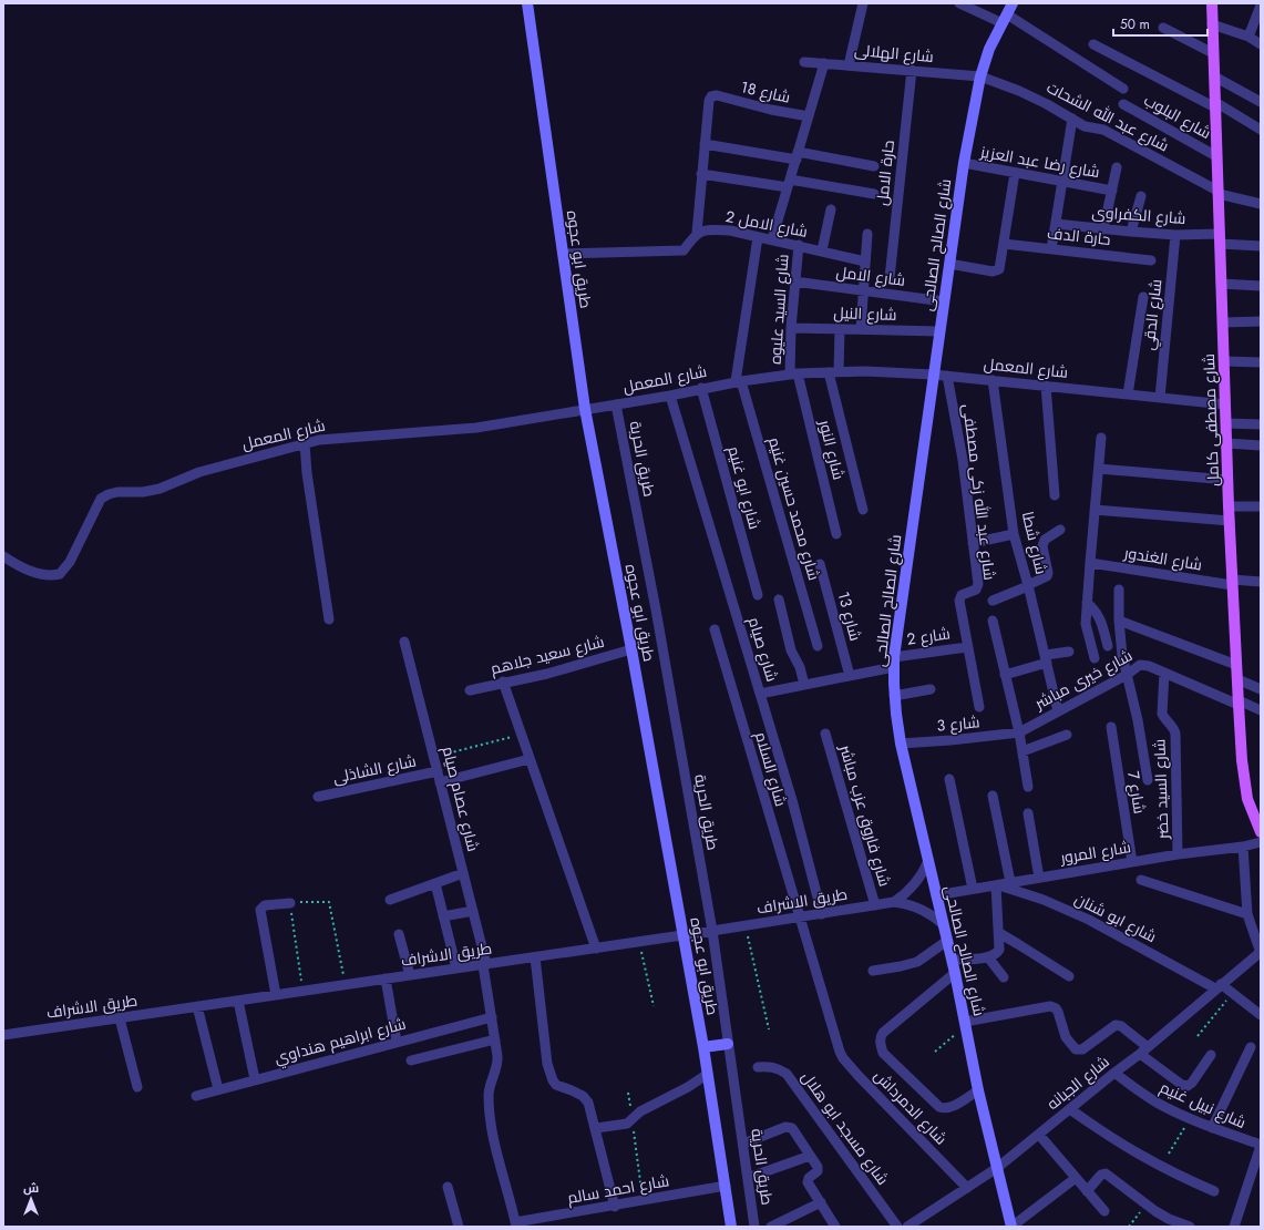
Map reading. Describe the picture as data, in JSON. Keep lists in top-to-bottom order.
{
  "streets": {
    "main road": ["شارع مصطفى كامل"],
    "street": [
      "شارع الهلالى",
      "شارع 18",
      "شارع عبد الله الشحات",
      "شارع البلوب",
      "شارع رضا عبد العزيز",
      "حارة الامل",
      "شارع الكفراوى",
      "شارع الامل 2",
      "حارة الدف",
      "شارع الصالح الصالحى",
      "طريق ابو عجوه",
      "شارع الامل",
      "شارع السيد عليوه",
      "شارع النيل",
      "شارع الدقي",
      "شارع المعمل",
      "شارع النور",
      "طريق الحرية",
      "شارع ابو غنيم",
      "شارع عبد الله زكى مصطفى",
      "شارع محمد حسين غنيم",
      "شارع شطا",
      "شارع الغندور",
      "شارع 13",
      "شارع 2",
      "شارع صيام",
      "شارع سعيد جلاهم",
      "شارع خيرى مباشر",
      "شارع 3",
      "شارع الشاذلى",
      "شارع السلام",
      "شارع السيد خضر",
      "شارع 7",
      "شارع عصام صيام",
      "شارع فاروق عزب مباشر",
      "شارع المرور",
      "طريق الاشراف",
      "شارع ابو شنان",
      "شارع ابراهيم هنداوي",
      "شارع الجبانه",
      "شارع نبيل غنيم",
      "شارع الدمرداش",
      "شارع مسجد ابو هلال",
      "شارع احمد سالم"
    ]
  },
  "crossings": [
    ["شارع الهلالى", "شارع عبد الله الشحات"],
    ["شارع الهلالى", "حارة الامل"],
    ["شارع الهلالى", "شارع الصالح الصالحى"],
    ["شارع عبد الله الشحات", "شارع الصالح الصالحى"],
    ["شارع عبد الله الشحات", "شارع مصطفى كامل"],
    ["شارع البلوب", "شارع مصطفى كامل"],
    ["شارع رضا عبد العزيز", "شارع الصالح الصالحى"],
    ["شارع الكفراوى", "شارع الدقي"],
    ["شارع الكفراوى", "شارع مصطفى كامل"],
    ["شارع الامل 2", "شارع السيد عليوه"],
    ["شارع الصالح الصالحى", "شارع الامل"],
    ["شارع الصالح الصالحى", "شارع النيل"],
    ["شارع الصالح الصالحى", "شارع المعمل"],
    ["شارع الصالح الصالحى", "شارع 2"],
    ["شارع الصالح الصالحى", "شارع 3"],
    ["شارع الصالح الصالحى", "شارع المرور"],
    ["شارع الصالح الصالحى", "طريق الاشراف"],
    ["شارع الصالح الصالحى", "شارع الجبانه"],
    ["طريق ابو عجوه", "شارع المعمل"],
    ["طريق ابو عجوه", "شارع سعيد جلاهم"],
    ["طريق ابو عجوه", "طريق الاشراف"],
    ["طريق ابو عجوه", "شارع احمد سالم"],
    ["شارع الامل", "شارع السيد عليوه"],
    ["شارع السيد عليوه", "شارع النيل"],
    ["شارع السيد عليوه", "شارع المعمل"],
    ["شارع السيد عليوه", "شارع النور"],
    ["شارع الدقي", "شارع المعمل"],
    ["شارع المعمل", "شارع مصطفى كامل"],
    ["شارع المعمل", "شارع النور"],
    ["شارع المعمل", "طريق الحرية"],
    ["شارع المعمل", "شارع ابو غنيم"],
    ["شارع المعمل", "شارع عبد الله زكى مصطفى"],
    ["شارع المعمل", "شارع محمد حسين غنيم"],
    ["شارع المعمل", "شارع شطا"],
    ["شارع المعمل", "شارع صيام"],
    ["شارع مصطفى كامل", "شارع الغندور"],
    ["شارع مصطفى كامل", "شارع خيرى مباشر"],
    ["طريق الحرية", "طريق الاشراف"],
    ["شارع عبد الله زكى مصطفى", "شارع 2"],
    ["شارع شطا", "شارع خيرى مباشر"],
    ["شارع 13", "شارع 2"],
    ["شارع 2", "شارع صيام"],
    ["شارع صيام", "طريق الاشراف"],
    ["شارع خيرى مباشر", "شارع 3"],
    ["شارع خيرى مباشر", "شارع السيد خضر"],
    ["شارع الشاذلى", "شارع عصام صيام"],
    ["شارع السلام", "طريق الاشراف"],
    ["شارع السلام", "شارع الدمرداش"],
    ["شارع السيد خضر", "شارع المرور"],
    ["شارع 7", "شارع المرور"],
    ["شارع عصام صيام", "طريق الاشراف"],
    ["شارع عصام صيام", "شارع ابراهيم هنداوي"],
    ["شارع عصام صيام", "شارع احمد سالم"],
    ["شارع فاروق عزب مباشر", "طريق الاشراف"],
    ["شارع المرور", "شارع ابو شنان"],
    ["شارع ابو شنان", "شارع الجبانه"],
    ["شارع الجبانه", "شارع نبيل غنيم"],
    ["شارع الجبانه", "شارع الدمرداش"]
  ],
  "scale_bar": "50 m",
  "north": "top"
}
